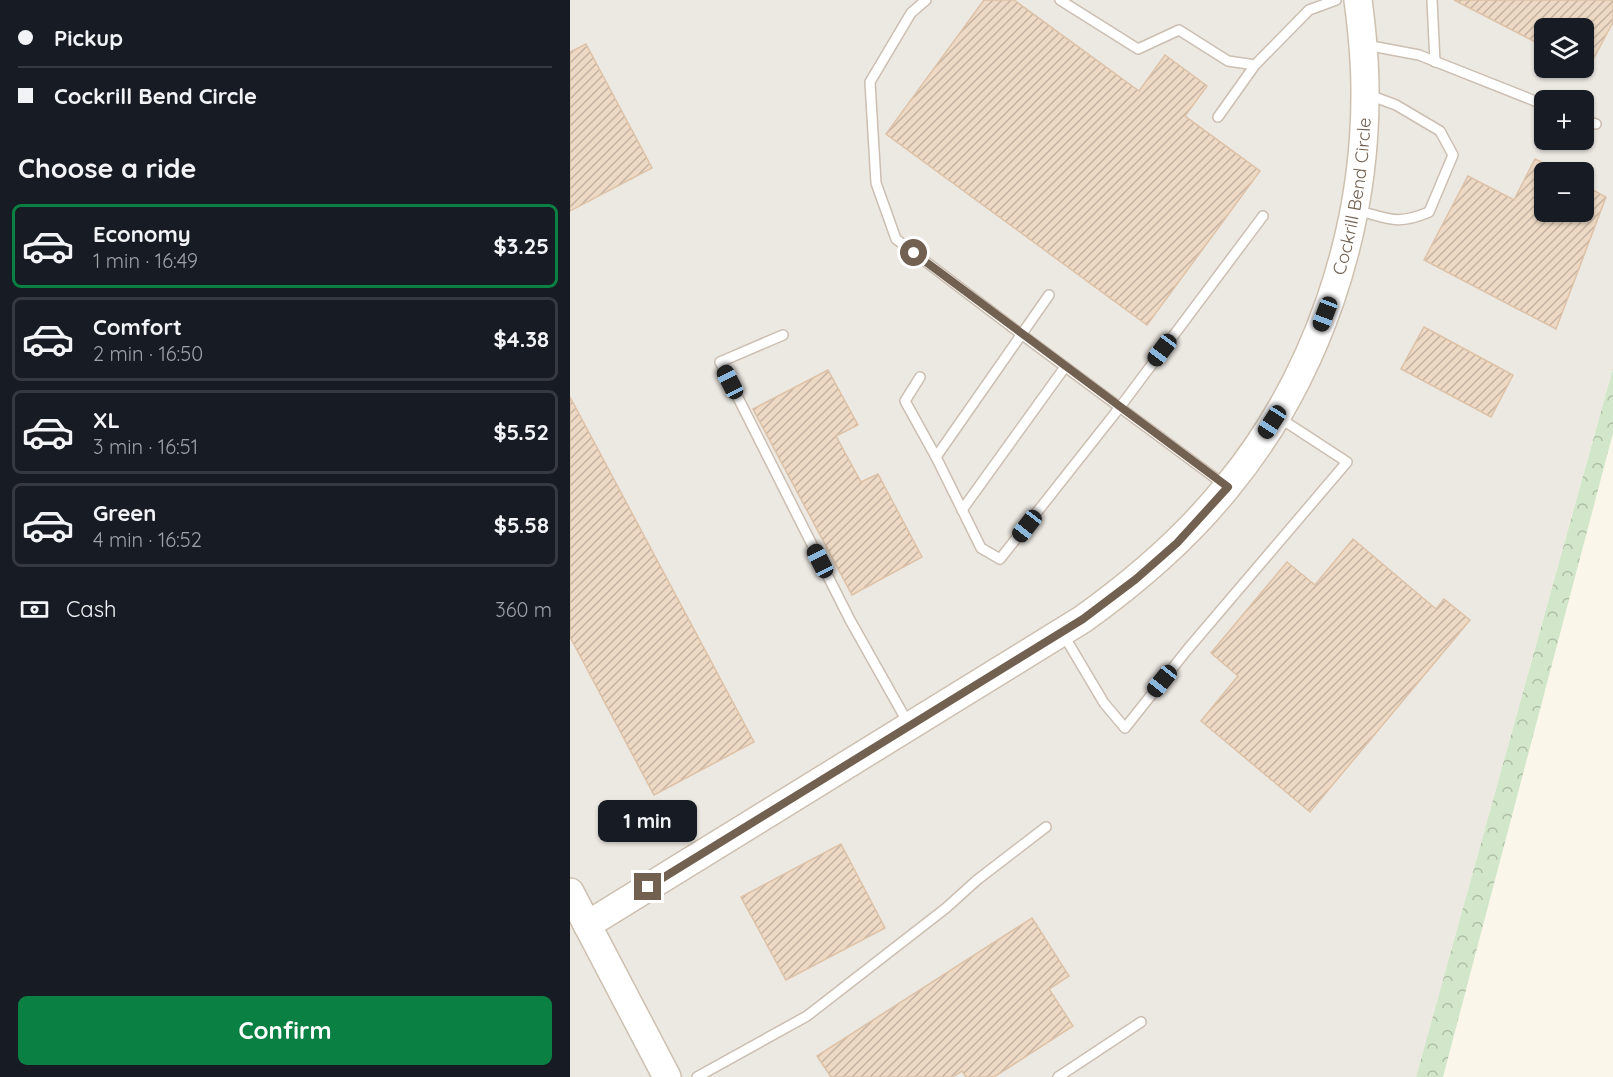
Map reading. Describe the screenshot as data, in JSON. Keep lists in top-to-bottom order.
{
  "streets": {
    "street": ["Cockrill Bend Circle"]
  },
  "page": {
    "banner": ["Pickup", "Cockrill Bend Circle"],
    "map_buttons": ["+", "−"],
    "heading": "Choose a ride",
    "list": [
      {
        "name": "Economy",
        "note": "1 min · 16:49",
        "value": "$3.25"
      },
      {
        "name": "Comfort",
        "note": "2 min · 16:50",
        "value": "$4.38"
      },
      {
        "name": "XL",
        "note": "3 min · 16:51",
        "value": "$5.52"
      },
      {
        "name": "Green",
        "note": "4 min · 16:52",
        "value": "$5.58"
      }
    ],
    "pay": ["Cash", "360 m"],
    "bubble": "1 min",
    "buttons": "Confirm"
  }
}
